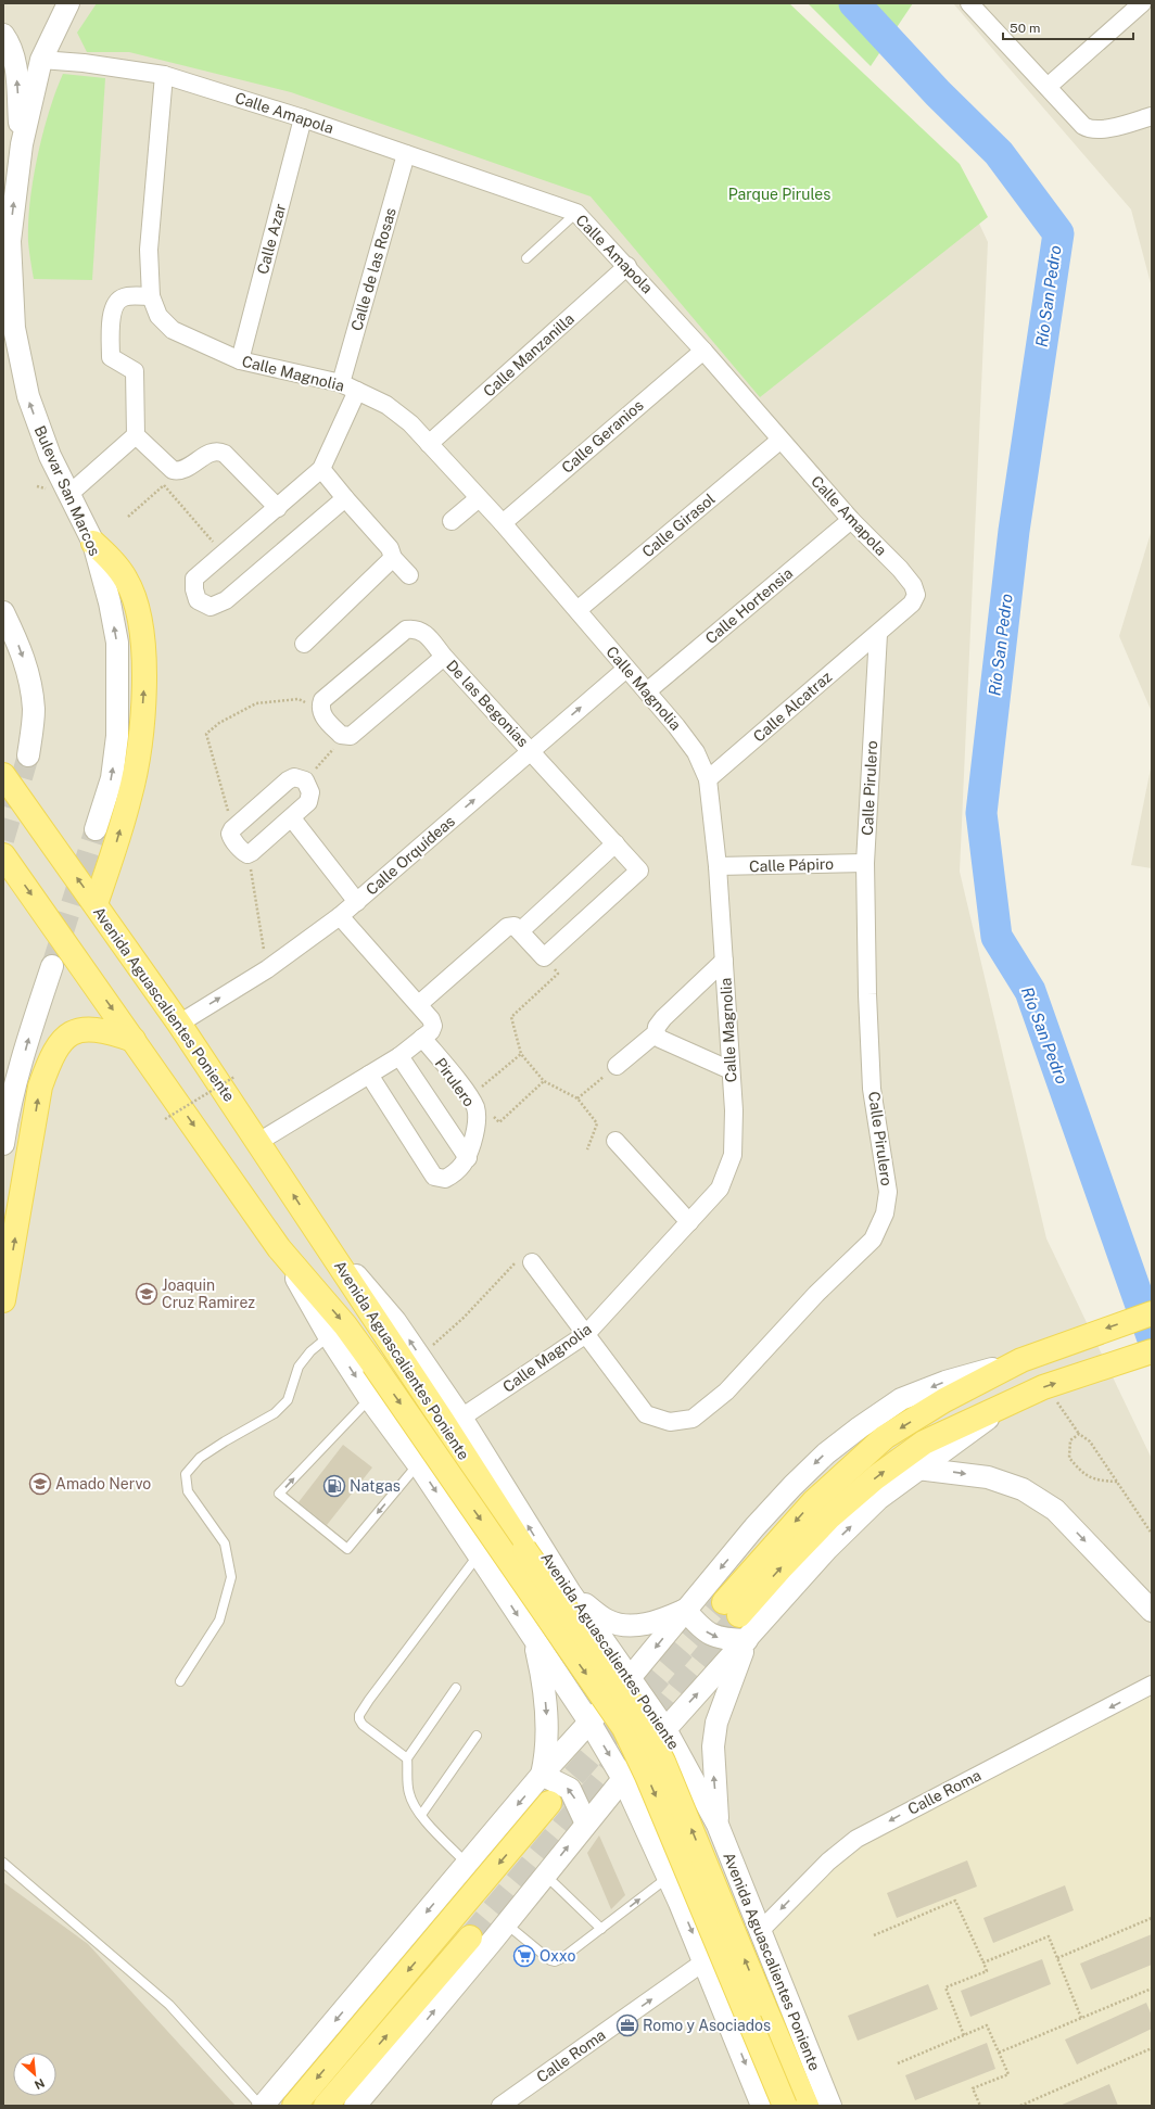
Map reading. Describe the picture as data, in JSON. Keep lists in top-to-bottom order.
{
  "streets": {
    "main road": ["Avenida Aguascalientes Poniente"],
    "street": [
      "Calle Amapola",
      "Calle Azar",
      "Calle de las Rosas",
      "Calle Manzanilla",
      "Calle Magnolia",
      "Calle Geranios",
      "Bulevar San Marcos",
      "Calle Girasol",
      "Calle Hortensia",
      "De las Begonias",
      "Calle Alcatraz",
      "Calle Pirulero",
      "Calle Orquídeas",
      "Calle Pápiro",
      "Pirulero",
      "Calle Roma"
    ]
  },
  "crossings": [
    ["Calle Amapola", "Calle Azar"],
    ["Calle Amapola", "Calle de las Rosas"],
    ["Calle Amapola", "Calle Manzanilla"],
    ["Calle Amapola", "Calle Magnolia"],
    ["Calle Amapola", "Calle Geranios"],
    ["Calle Amapola", "Bulevar San Marcos"],
    ["Calle Amapola", "Calle Girasol"],
    ["Calle Amapola", "Calle Hortensia"],
    ["Calle Amapola", "Calle Alcatraz"],
    ["Calle Amapola", "Calle Pirulero"],
    ["Calle Azar", "Calle Magnolia"],
    ["Calle de las Rosas", "Calle Magnolia"],
    ["Calle Manzanilla", "Calle Magnolia"],
    ["Calle Magnolia", "Calle Geranios"],
    ["Calle Magnolia", "Calle Girasol"],
    ["Calle Magnolia", "Calle Hortensia"],
    ["Calle Magnolia", "Calle Alcatraz"],
    ["Calle Magnolia", "Calle Pirulero"],
    ["Calle Magnolia", "Calle Orquídeas"],
    ["Calle Magnolia", "Calle Pápiro"],
    ["Calle Magnolia", "Avenida Aguascalientes Poniente"],
    ["De las Begonias", "Calle Orquídeas"],
    ["Calle Alcatraz", "Calle Pirulero"],
    ["Calle Pirulero", "Calle Pápiro"],
    ["Calle Orquídeas", "Avenida Aguascalientes Poniente"],
    ["Avenida Aguascalientes Poniente", "Calle Roma"]
  ],
  "one_way": ["Bulevar San Marcos"],
  "water": ["Río San Pedro"],
  "parks": ["Parque Pirules"],
  "places": {
    "school or university": ["Joaquin Cruz Ramirez", "Amado Nervo"],
    "fuel station": ["Natgas"],
    "supermarket": ["Oxxo"],
    "office": ["Romo y Asociados"]
  },
  "scale_bar": "50 m",
  "north": "bottom right"
}
